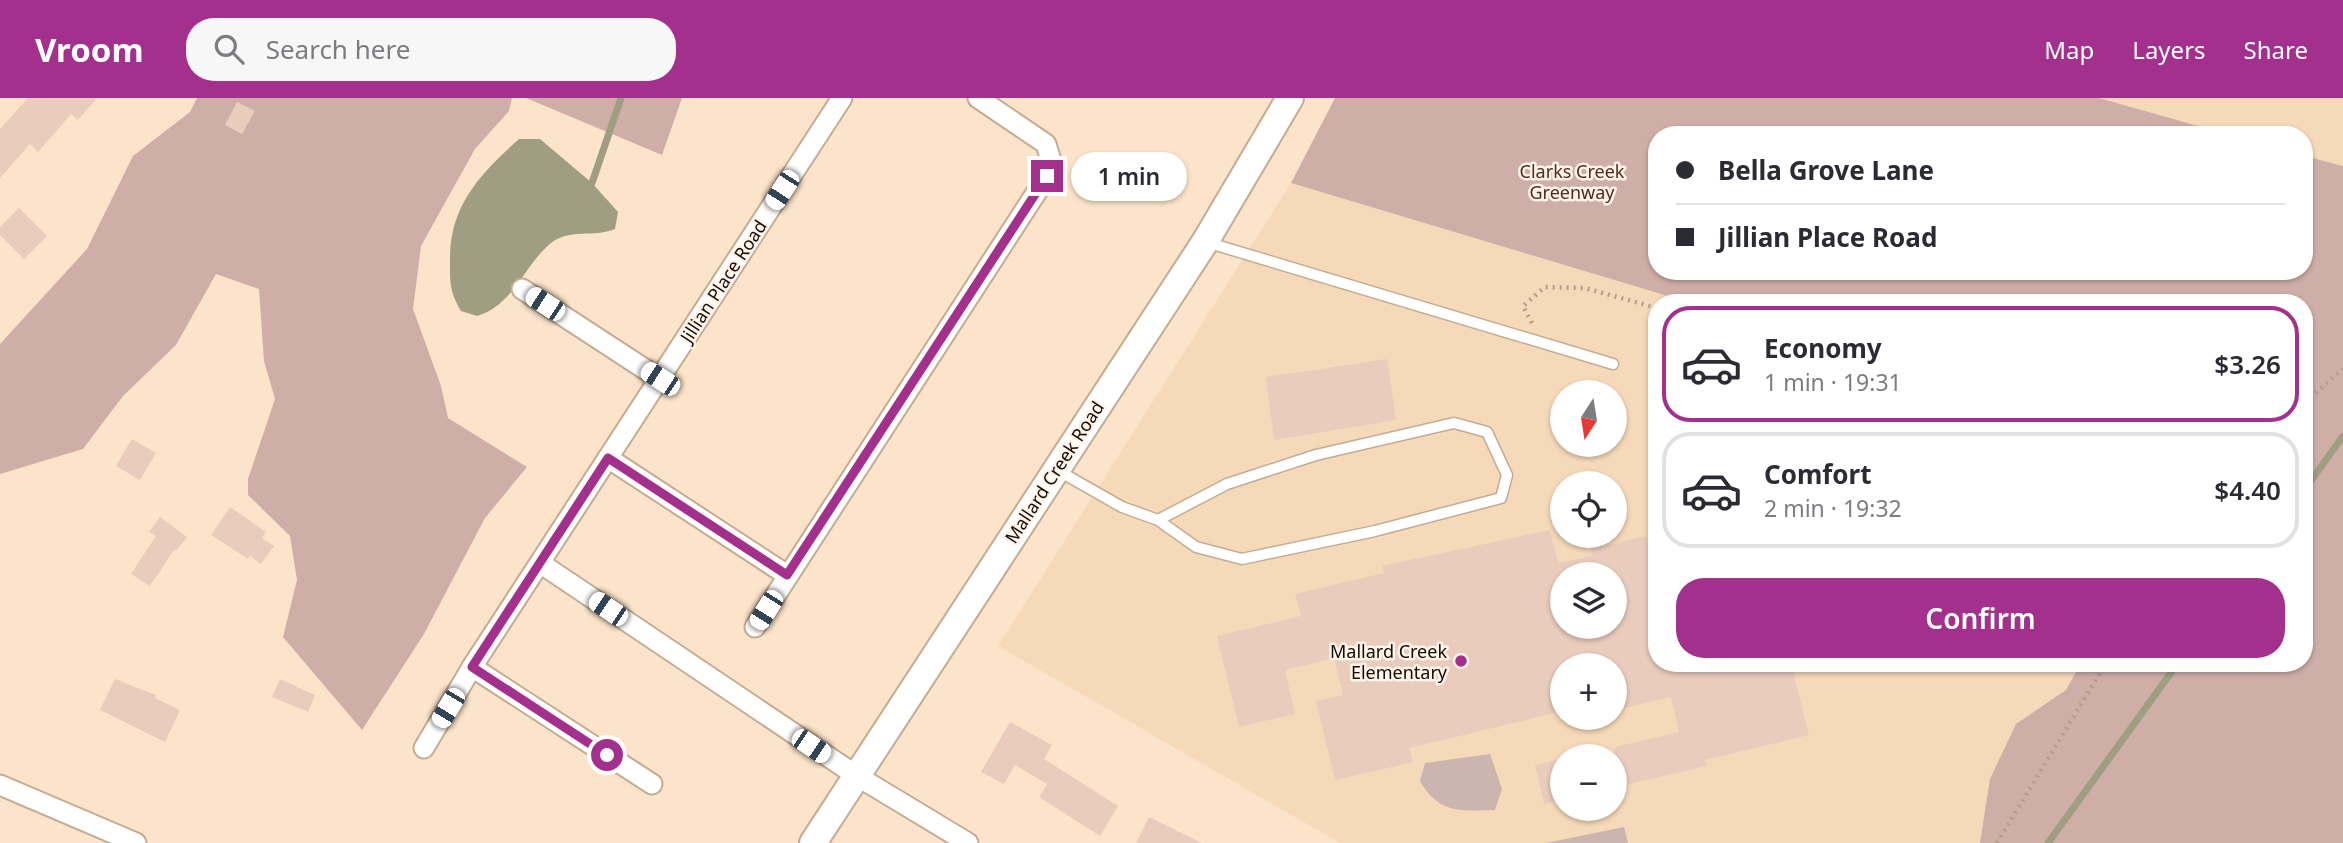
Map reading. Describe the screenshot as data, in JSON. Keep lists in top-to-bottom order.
{
  "streets": {
    "main road": ["Mallard Creek Road"],
    "street": ["Jillian Place Road"]
  },
  "parks": ["Clarks Creek Greenway"],
  "places": ["Mallard Creek Elementary"],
  "north": "bottom",
  "page": {
    "header": "Vroom",
    "search": "Search here",
    "nav": ["Map", "Layers", "Share"],
    "banner": ["Bella Grove Lane", "Jillian Place Road"],
    "bubble": "1 min",
    "list": [
      {
        "name": "Economy",
        "note": "1 min · 19:31",
        "value": "$3.26"
      },
      {
        "name": "Comfort",
        "note": "2 min · 19:32",
        "value": "$4.40"
      }
    ],
    "map_buttons": ["+", "−"],
    "buttons": "Confirm"
  }
}
